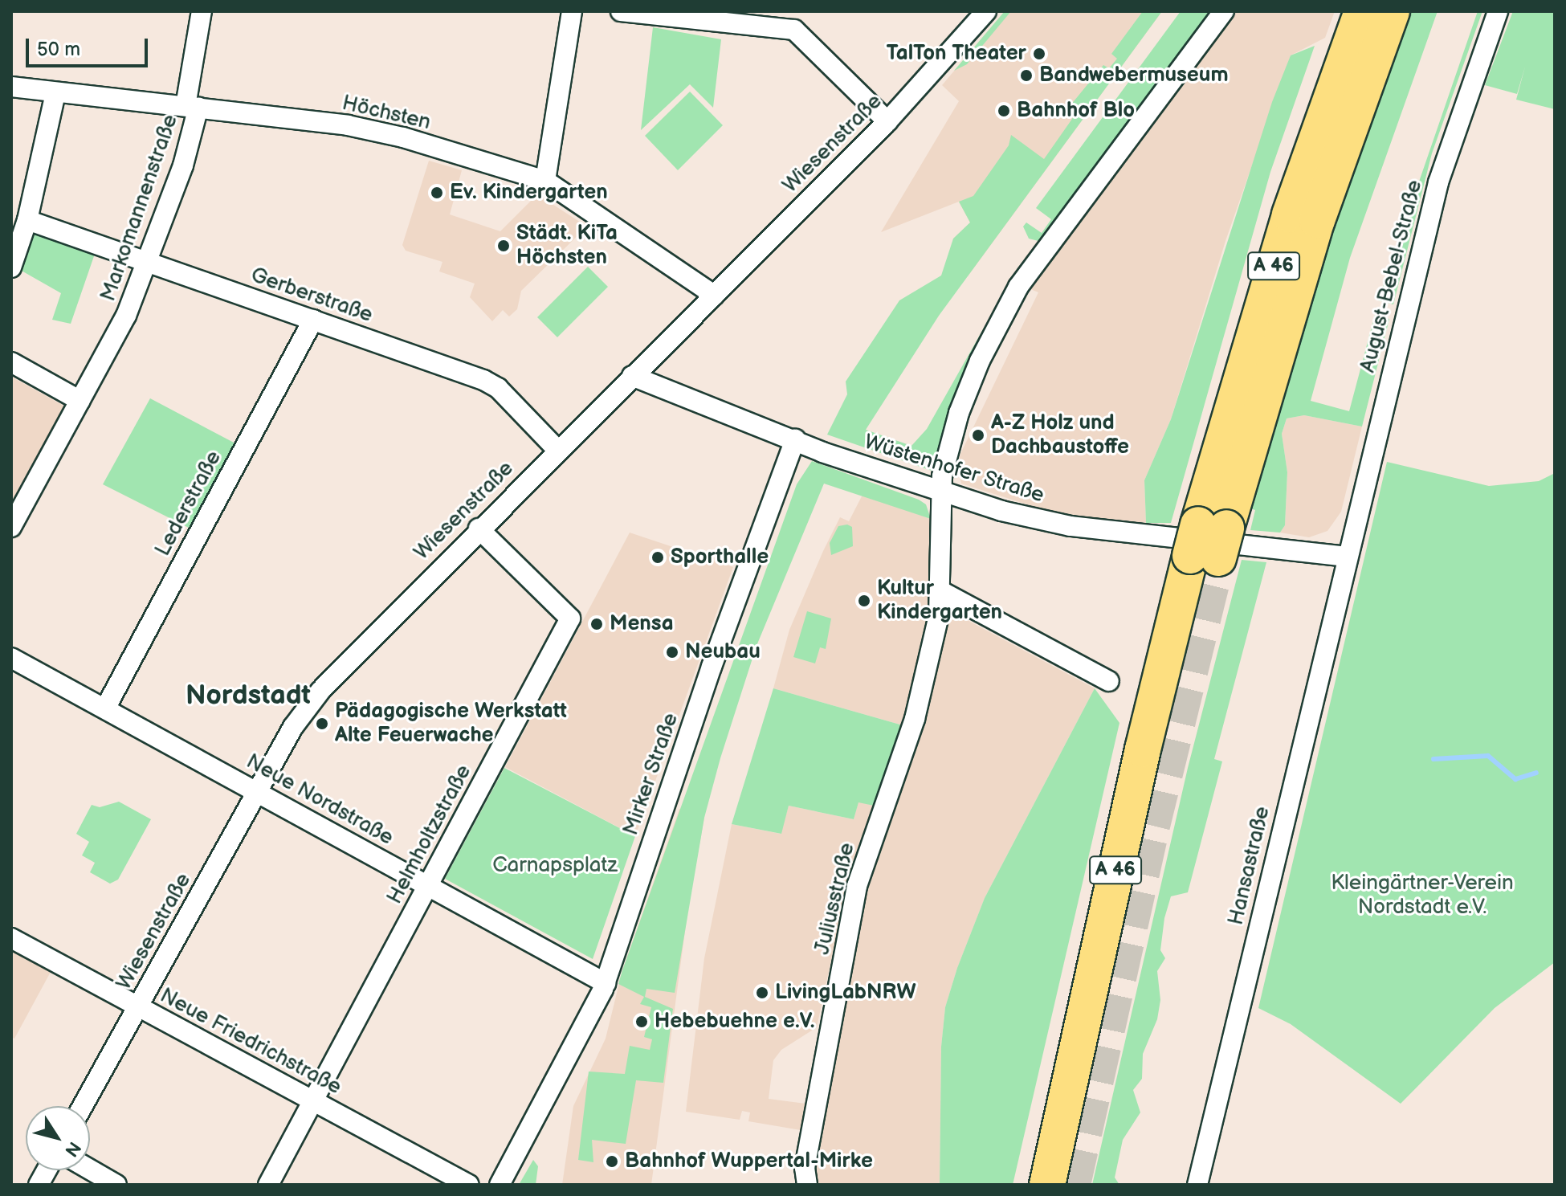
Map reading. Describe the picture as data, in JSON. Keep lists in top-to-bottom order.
{
  "streets": {
    "highway": ["A 46"],
    "street": [
      "Höchsten",
      "Wiesenstraße",
      "Markomannenstraße",
      "August-Bebel-Straße",
      "Gerberstraße",
      "Wüstenhofer Straße",
      "Lederstraße",
      "Mirker Straße",
      "Neue Nordstraße",
      "Helmholtzstraße",
      "Hansastraße",
      "Juliusstraße",
      "Neue Friedrichstraße"
    ]
  },
  "crossings": [
    ["Höchsten", "Wiesenstraße"],
    ["Höchsten", "Markomannenstraße"],
    ["Wiesenstraße", "Gerberstraße"],
    ["Wiesenstraße", "Wüstenhofer Straße"],
    ["Wiesenstraße", "Neue Nordstraße"],
    ["Wiesenstraße", "Helmholtzstraße"],
    ["Wiesenstraße", "Neue Friedrichstraße"],
    ["Markomannenstraße", "Gerberstraße"],
    ["August-Bebel-Straße", "Wüstenhofer Straße"],
    ["August-Bebel-Straße", "Hansastraße"],
    ["Gerberstraße", "Lederstraße"],
    ["Wüstenhofer Straße", "Mirker Straße"],
    ["Wüstenhofer Straße", "Hansastraße"],
    ["Wüstenhofer Straße", "Juliusstraße"],
    ["Lederstraße", "Neue Nordstraße"],
    ["Mirker Straße", "Neue Nordstraße"],
    ["Neue Nordstraße", "Helmholtzstraße"],
    ["Helmholtzstraße", "Neue Friedrichstraße"]
  ],
  "districts": ["Nordstadt"],
  "parks": ["Carnapsplatz", "Kleingärtner-Verein Nordstadt e.V."],
  "places": [
    "TalTon Theater",
    "Bandwebermuseum",
    "Bahnhof Blo",
    "Ev. Kindergarten",
    "Städt. KiTa Höchsten",
    "A-Z Holz und Dachbaustoffe",
    "Sporthalle",
    "Kultur Kindergarten",
    "Mensa",
    "Neubau",
    "Pädagogische Werkstatt Alte Feuerwache",
    "LivingLabNRW",
    "Hebebuehne e.V.",
    "Bahnhof Wuppertal-Mirke"
  ],
  "scale_bar": "50 m",
  "north": "bottom right"
}
